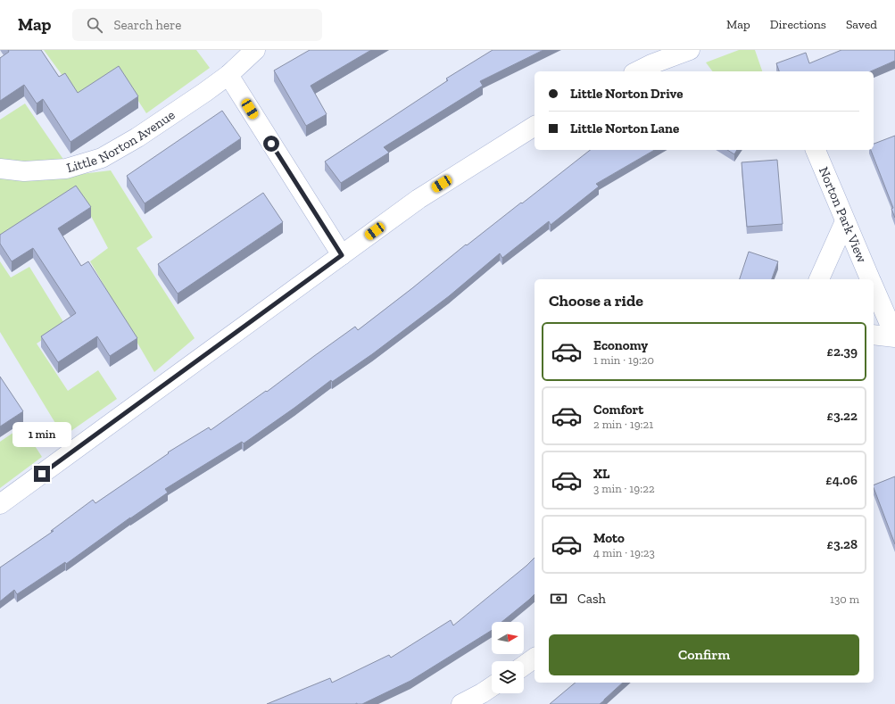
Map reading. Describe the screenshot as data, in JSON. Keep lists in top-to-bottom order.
{
  "streets": {
    "street": ["Little Norton Avenue", "Norton Park View"]
  },
  "north": "right",
  "page": {
    "header": "Map",
    "search": "Search here",
    "nav": ["Map", "Directions", "Saved"],
    "banner": ["Little Norton Drive", "Little Norton Lane"],
    "heading": "Choose a ride",
    "list": [
      {
        "name": "Economy",
        "note": "1 min · 19:20",
        "value": "£2.39"
      },
      {
        "name": "Comfort",
        "note": "2 min · 19:21",
        "value": "£3.22"
      },
      {
        "name": "XL",
        "note": "3 min · 19:22",
        "value": "£4.06"
      },
      {
        "name": "Moto",
        "note": "4 min · 19:23",
        "value": "£3.28"
      }
    ],
    "bubble": "1 min",
    "pay": ["Cash", "130 m"],
    "buttons": "Confirm"
  }
}
